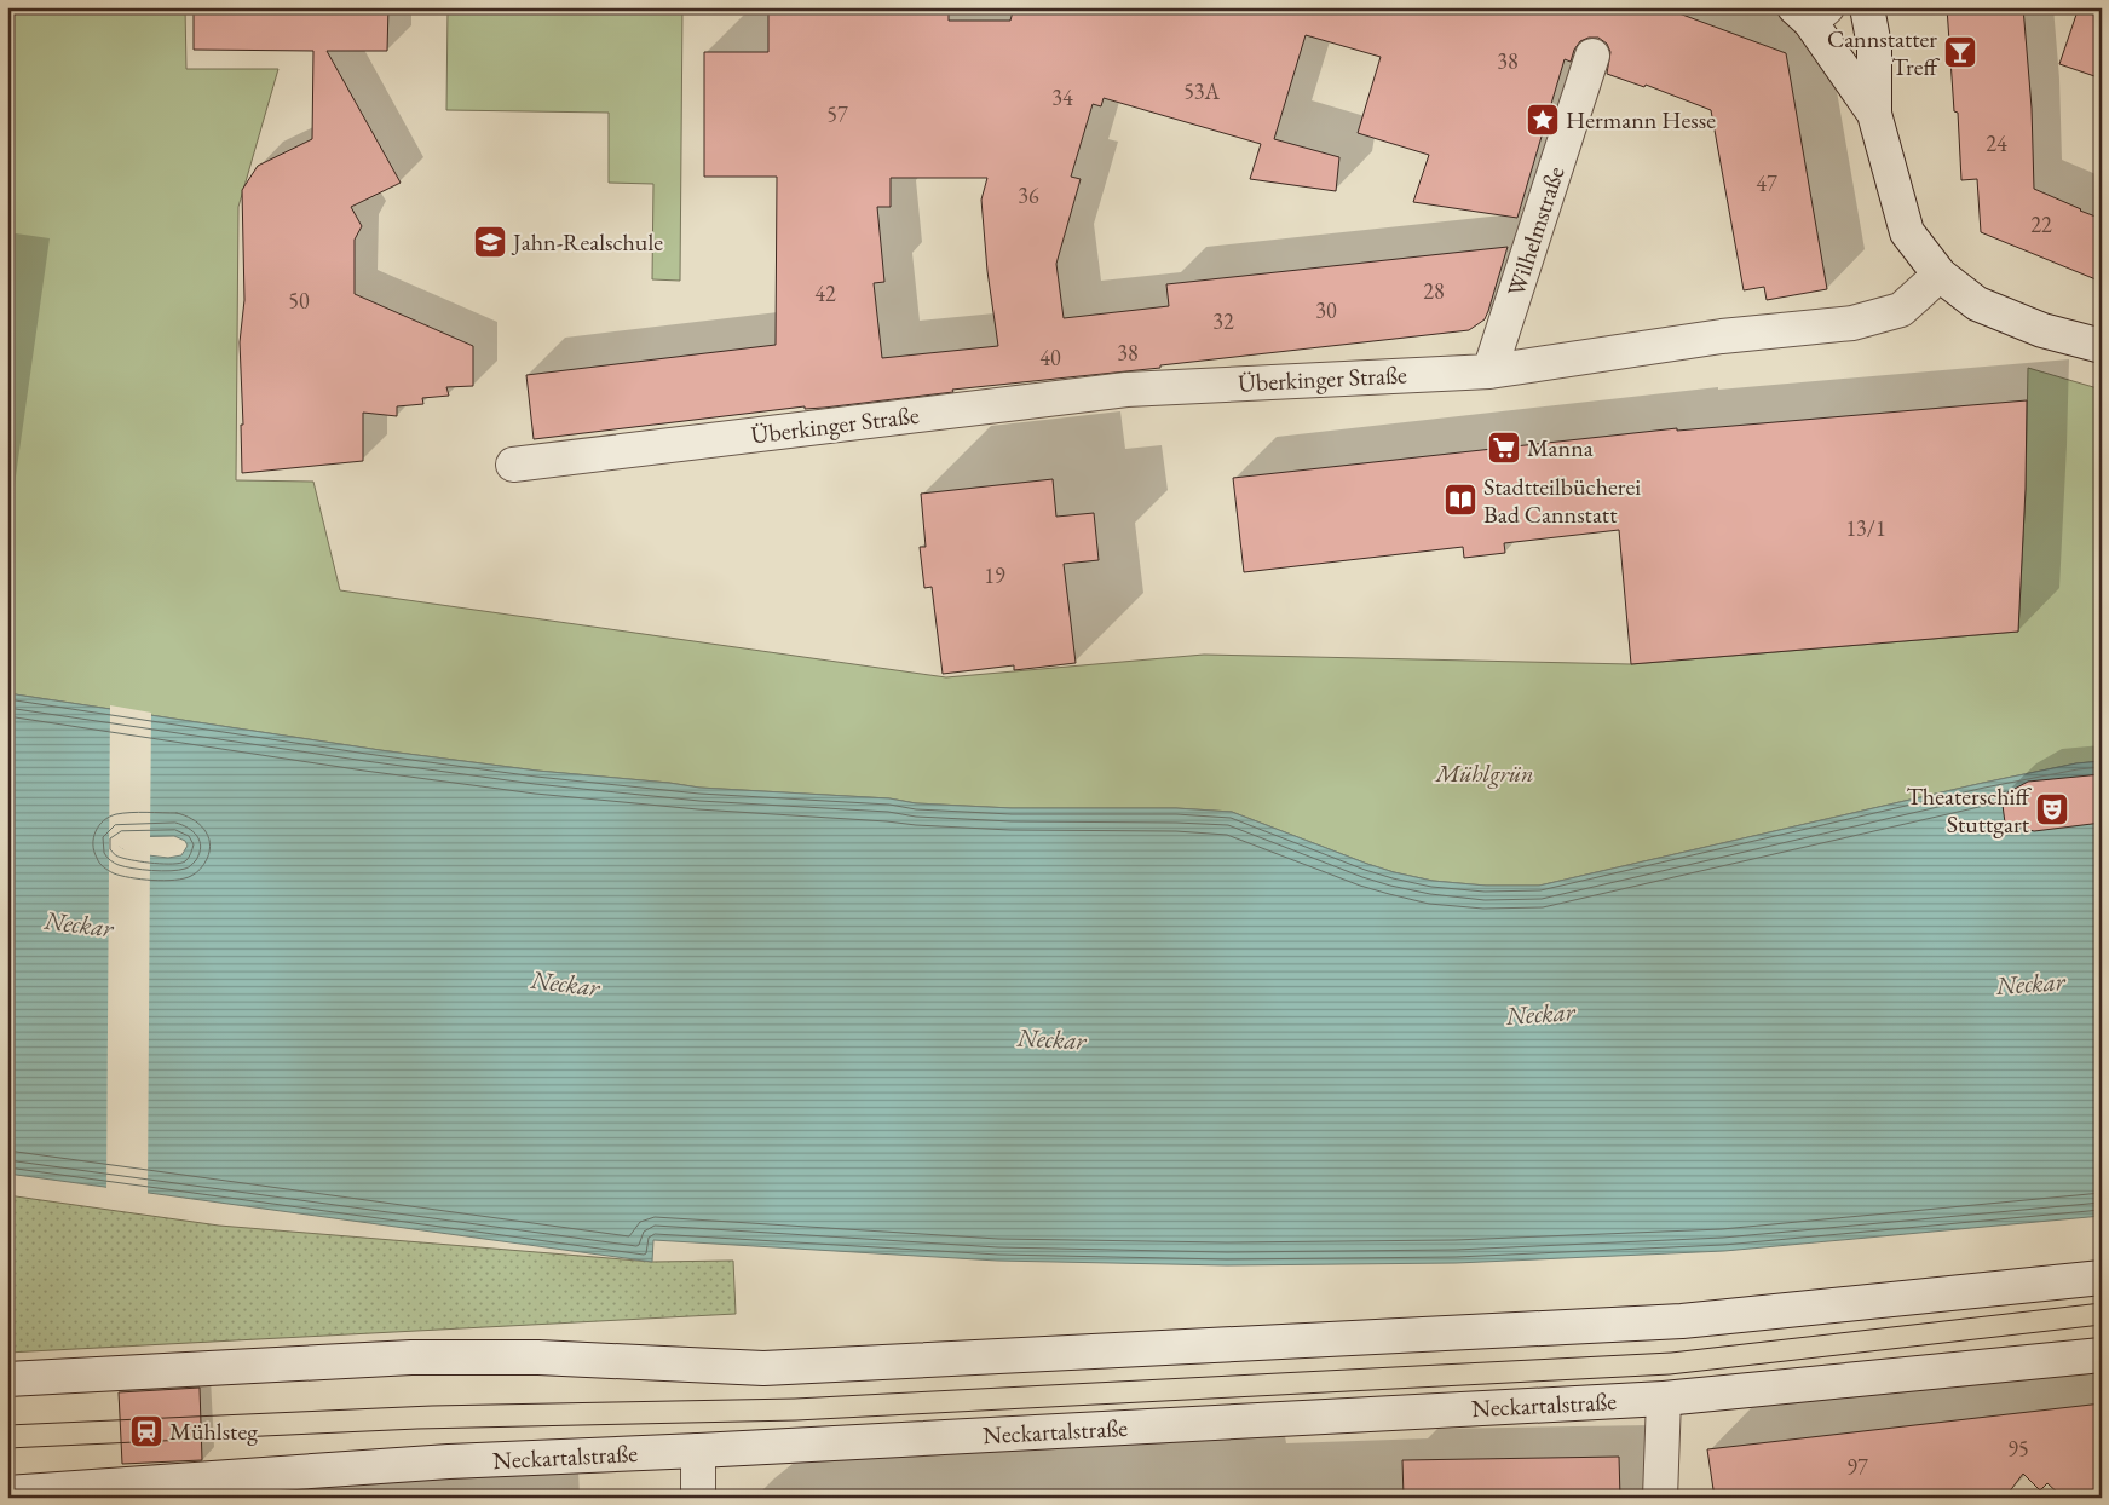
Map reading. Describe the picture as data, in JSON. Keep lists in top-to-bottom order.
{
  "streets": {
    "main road": ["Wilhelmstraße", "Überkinger Straße", "Neckartalstraße"]
  },
  "crossings": [
    ["Wilhelmstraße", "Überkinger Straße"]
  ],
  "water": ["Neckar"],
  "parks": ["Mühlgrün"],
  "places": {
    "bar": ["Cannstatter Treff"],
    "place": ["Hermann Hesse"],
    "school or university": ["Jahn-Realschule"],
    "supermarket": ["Manna"],
    "library": ["Stadtteilbücherei Bad Cannstatt"],
    "theatre": ["Theaterschiff Stuttgart"],
    "station": ["Mühlsteg"]
  },
  "house_numbers": [
    "38",
    "53A",
    "34",
    "57",
    "24",
    "47",
    "36",
    "22",
    "28",
    "42",
    "50",
    "30",
    "32",
    "38",
    "40",
    "13/1",
    "19",
    "95",
    "97"
  ]
}
